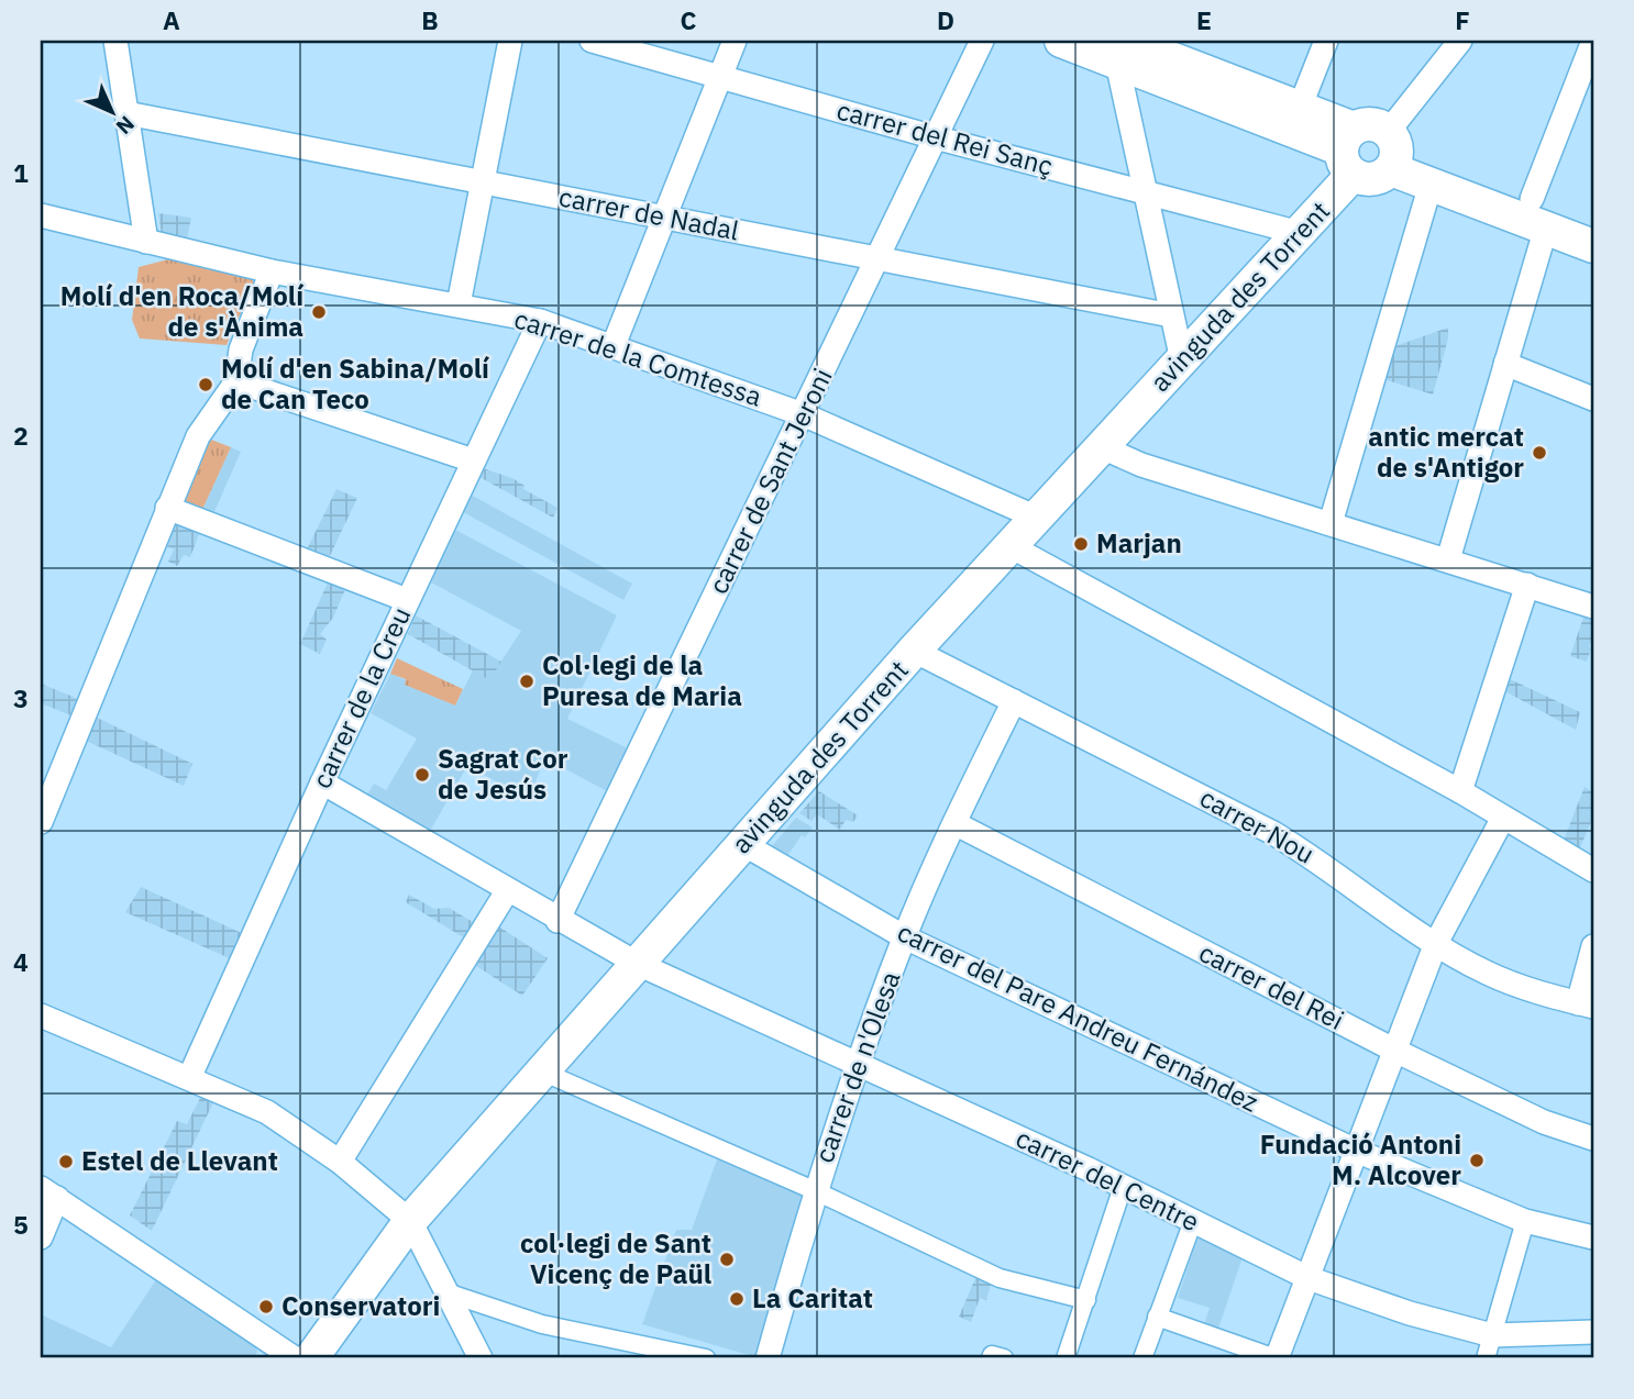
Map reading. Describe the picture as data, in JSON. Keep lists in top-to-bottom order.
{
  "streets": {
    "main road": ["avinguda des Torrent"],
    "street": [
      "carrer del Rei Sanç",
      "carrer de Nadal",
      "carrer de la Comtessa",
      "carrer de Sant Jeroni",
      "carrer de la Creu",
      "carrer Nou",
      "carrer del Rei",
      "carrer del Pare Andreu Fernández",
      "carrer de n'Olesa",
      "carrer del Centre"
    ]
  },
  "crossings": [
    ["carrer del Rei Sanç", "avinguda des Torrent"],
    ["carrer del Rei Sanç", "carrer de Sant Jeroni"],
    ["carrer de Nadal", "carrer de Sant Jeroni"],
    ["avinguda des Torrent", "carrer de la Comtessa"],
    ["avinguda des Torrent", "carrer Nou"],
    ["avinguda des Torrent", "carrer del Pare Andreu Fernández"],
    ["avinguda des Torrent", "carrer del Centre"],
    ["carrer de la Comtessa", "carrer de Sant Jeroni"],
    ["carrer de la Comtessa", "carrer de la Creu"],
    ["carrer de Sant Jeroni", "carrer del Centre"],
    ["carrer de la Creu", "carrer del Centre"],
    ["carrer Nou", "carrer de n'Olesa"],
    ["carrer del Rei", "carrer de n'Olesa"],
    ["carrer del Pare Andreu Fernández", "carrer de n'Olesa"],
    ["carrer de n'Olesa", "carrer del Centre"]
  ],
  "places": [
    "Molí d'en Roca/Molí de s'Ànima",
    "Molí d'en Sabina/Molí de Can Teco",
    "antic mercat de s'Antigor",
    "Marjan",
    "Col·legi de la Puresa de Maria",
    "Sagrat Cor de Jesús",
    "Fundació Antoni M. Alcover",
    "Estel de Llevant",
    "col·legi de Sant Vicenç de Paül",
    "La Caritat",
    "Conservatori"
  ],
  "north": "bottom right",
  "grid": {
    "columns": [
      "A",
      "B",
      "C",
      "D",
      "E",
      "F"
    ],
    "rows": [
      "1",
      "2",
      "3",
      "4",
      "5"
    ]
  }
}
